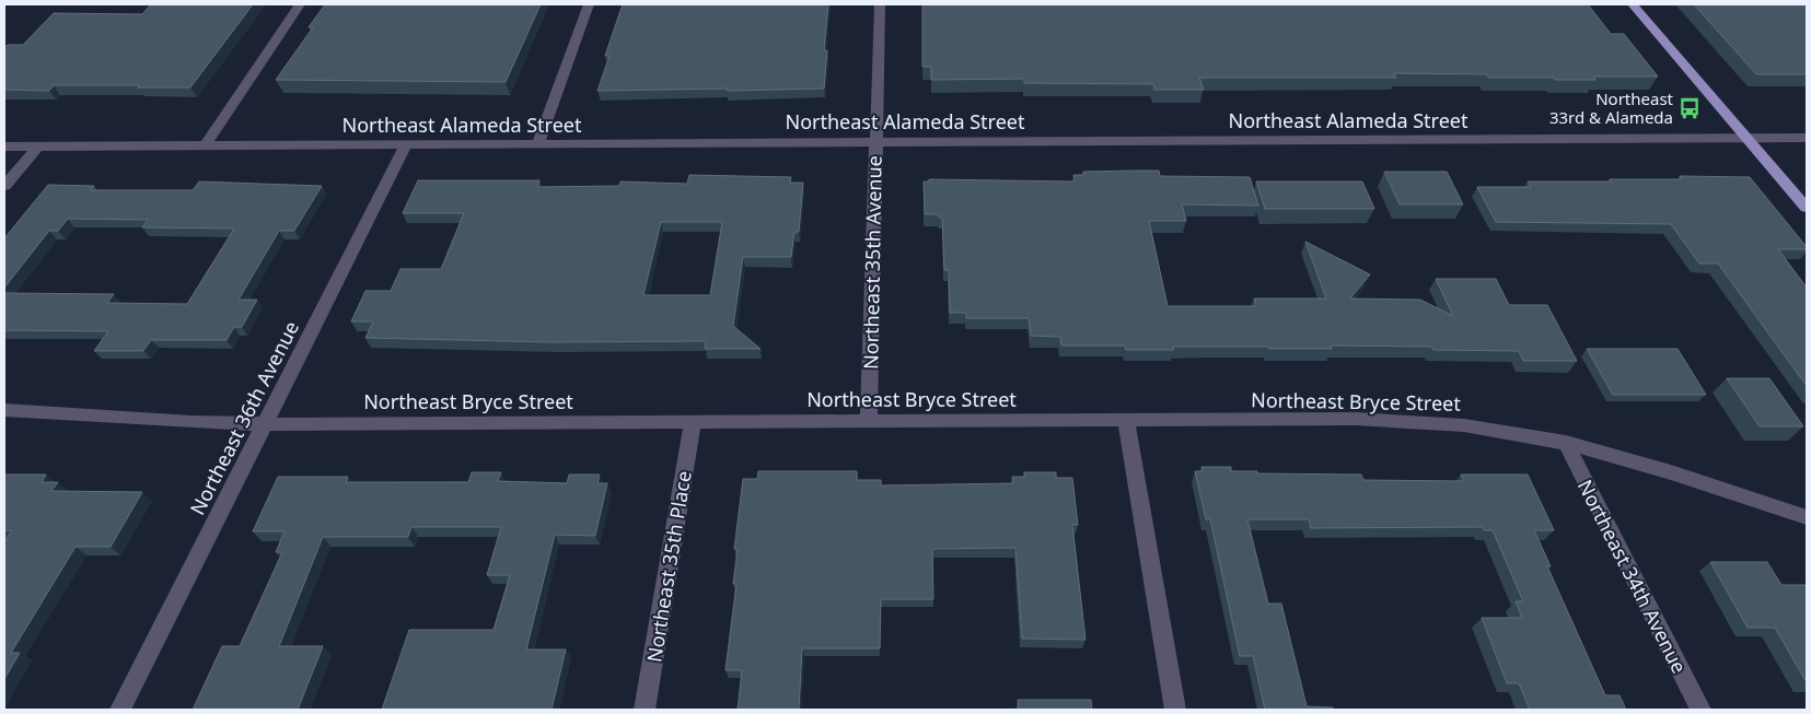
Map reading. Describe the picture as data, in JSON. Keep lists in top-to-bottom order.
{
  "streets": {
    "street": [
      "Northeast Alameda Street",
      "Northeast 35th Avenue",
      "Northeast Bryce Street",
      "Northeast 36th Avenue",
      "Northeast 35th Place",
      "Northeast 34th Avenue"
    ]
  },
  "crossings": [
    ["Northeast Alameda Street", "Northeast 35th Avenue"],
    ["Northeast Alameda Street", "Northeast 36th Avenue"],
    ["Northeast 35th Avenue", "Northeast Bryce Street"],
    ["Northeast Bryce Street", "Northeast 36th Avenue"],
    ["Northeast Bryce Street", "Northeast 35th Place"],
    ["Northeast Bryce Street", "Northeast 34th Avenue"]
  ],
  "places": {
    "bus stop": ["Northeast 33rd & Alameda"]
  }
}
